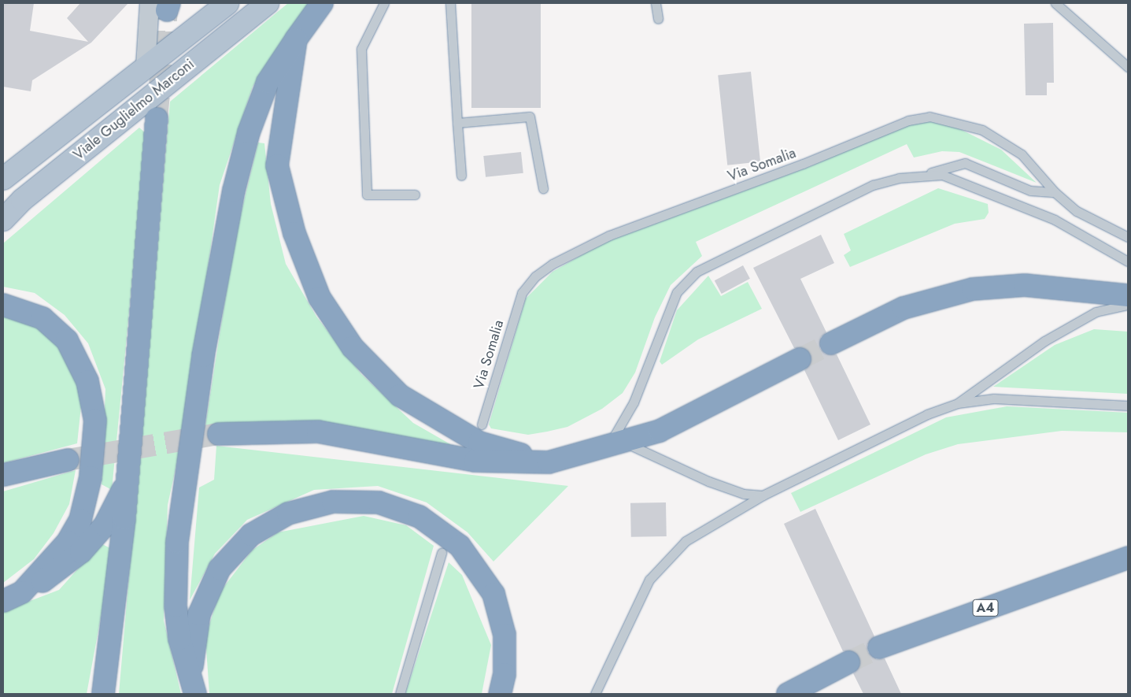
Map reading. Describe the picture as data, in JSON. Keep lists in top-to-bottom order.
{
  "streets": {
    "highway": ["A4"],
    "main road": ["Viale Guglielmo Marconi"],
    "lane": ["Via Somalia"]
  }
}
